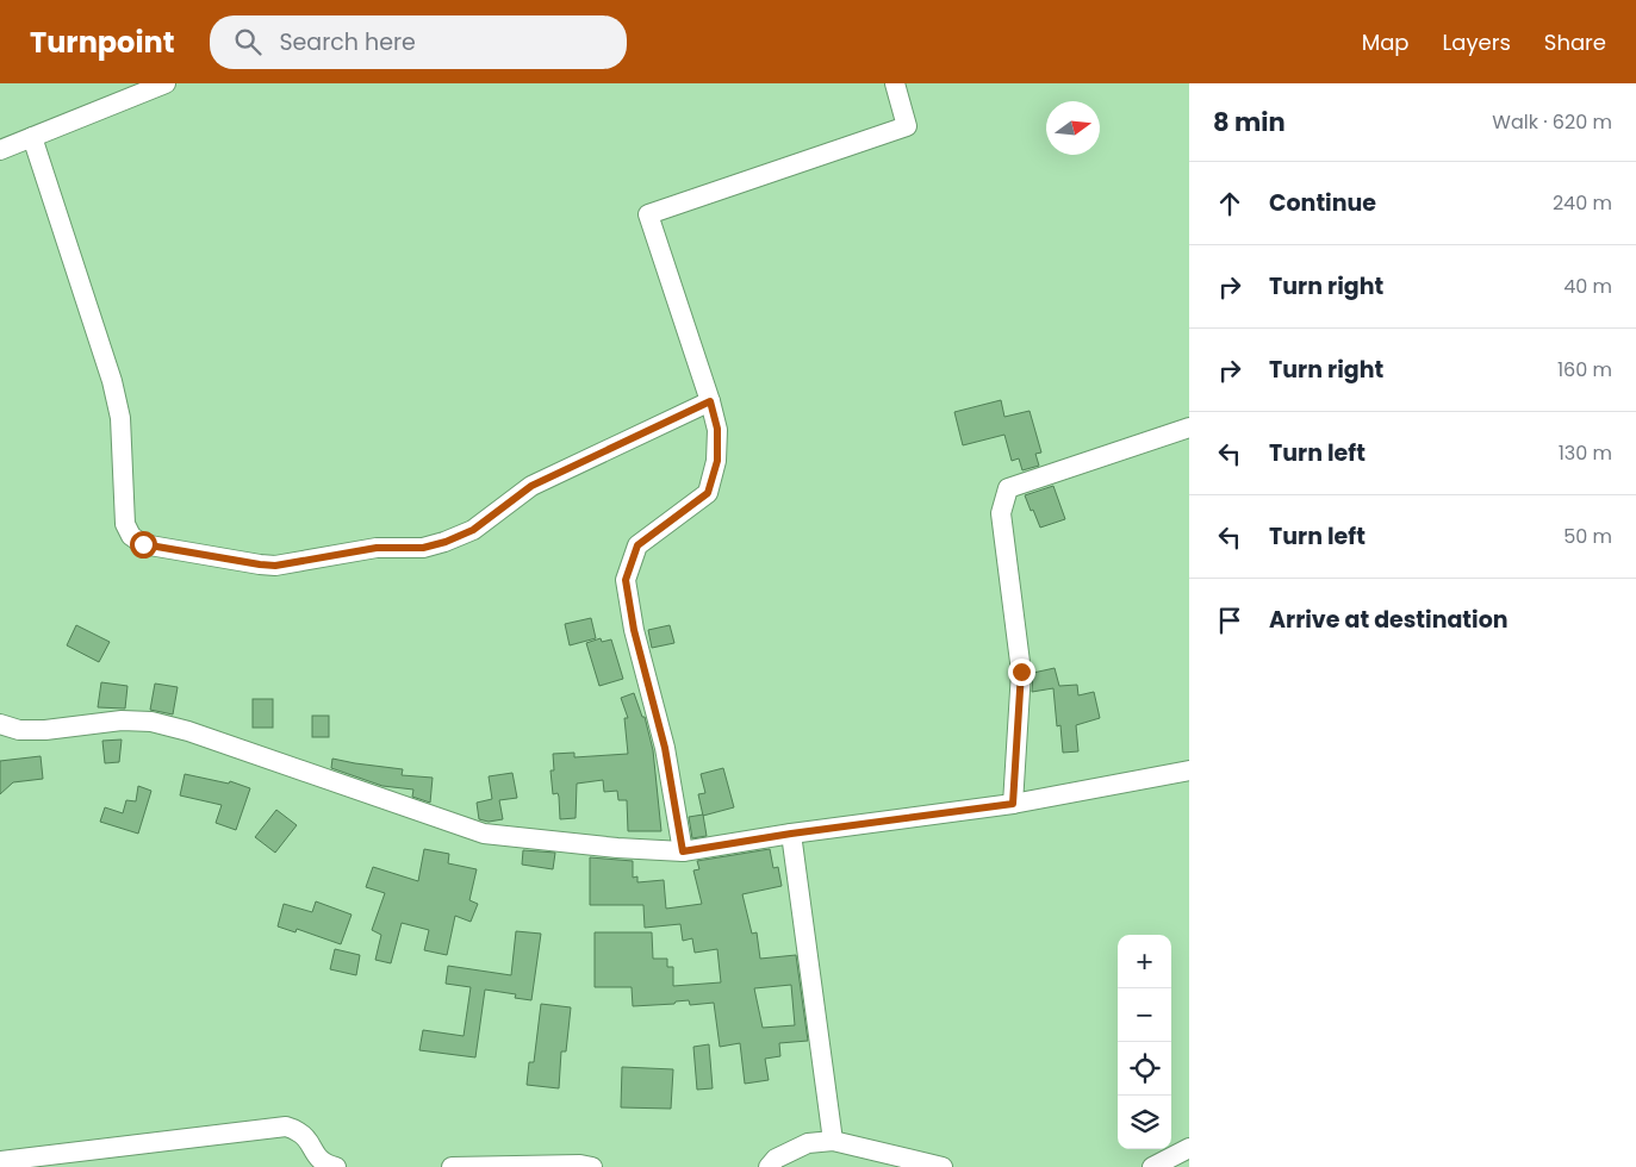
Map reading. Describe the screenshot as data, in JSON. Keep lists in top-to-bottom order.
{
  "north": "right",
  "page": {
    "header": "Turnpoint",
    "search": "Search here",
    "nav": ["Map", "Layers", "Share"],
    "heading": ["8 min", "Walk · 620 m"],
    "list": [
      ["Continue", "240 m"],
      ["Turn right", "40 m"],
      ["Turn right", "160 m"],
      ["Turn left", "130 m"],
      ["Turn left", "50 m"],
      "Arrive at destination"
    ],
    "map_buttons": ["+", "−"]
  }
}
